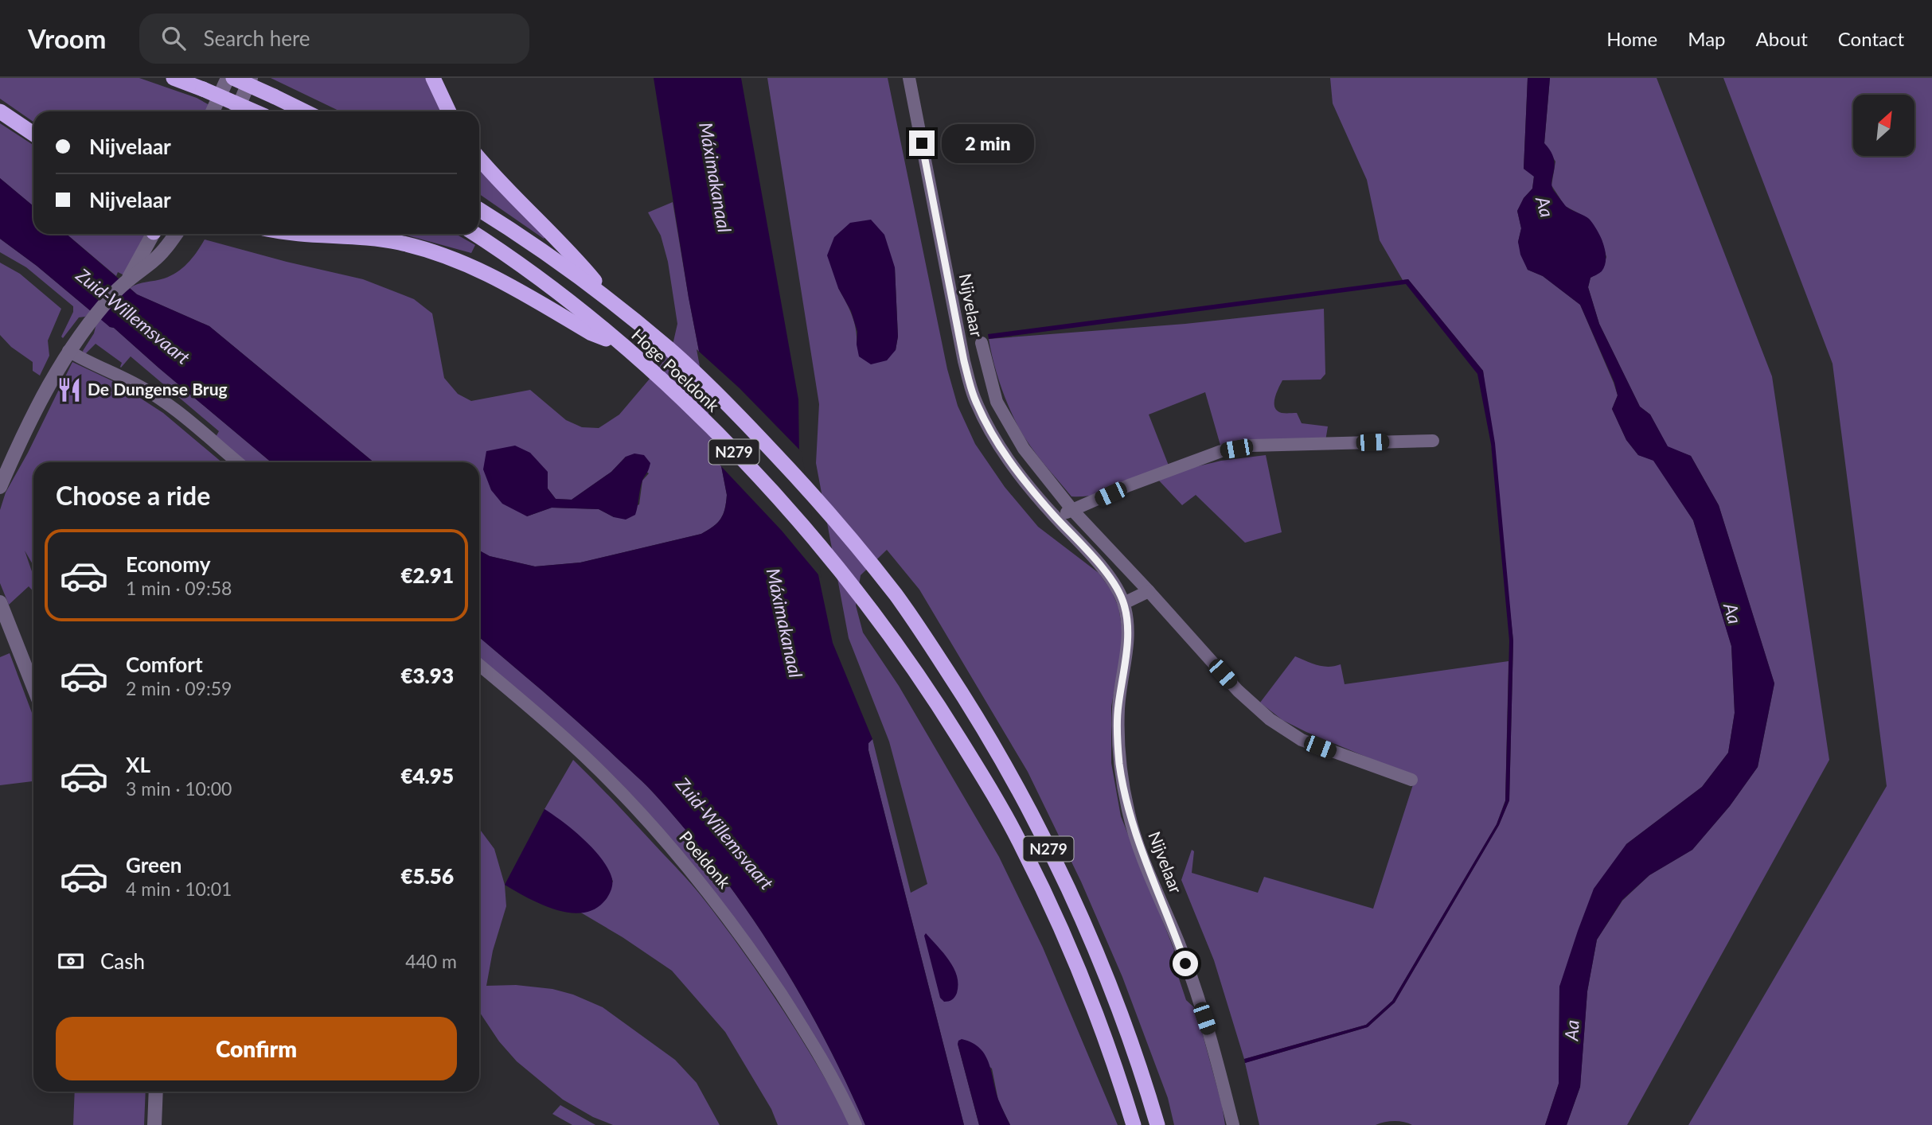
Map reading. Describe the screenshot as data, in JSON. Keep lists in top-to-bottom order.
{
  "streets": {
    "highway": ["Hoge Poeldonk", "N279"],
    "street": ["Nijvelaar", "Poeldonk"]
  },
  "crossings": [
    ["Hoge Poeldonk", "N279"]
  ],
  "water": ["Máximakanaal", "Aa", "Zuid-Willemsvaart"],
  "places": {
    "restaurant": ["De Dungense Brug"]
  },
  "north": "top right",
  "page": {
    "header": "Vroom",
    "search": "Search here",
    "nav": [
      "Home",
      "Map",
      "About",
      "Contact"
    ],
    "banner": ["Nijvelaar", "Nijvelaar"],
    "bubble": "2 min",
    "heading": "Choose a ride",
    "list": [
      {
        "name": "Economy",
        "note": "1 min · 09:58",
        "value": "€2.91"
      },
      {
        "name": "Comfort",
        "note": "2 min · 09:59",
        "value": "€3.93"
      },
      {
        "name": "XL",
        "note": "3 min · 10:00",
        "value": "€4.95"
      },
      {
        "name": "Green",
        "note": "4 min · 10:01",
        "value": "€5.56"
      }
    ],
    "pay": ["Cash", "440 m"],
    "buttons": "Confirm"
  }
}
